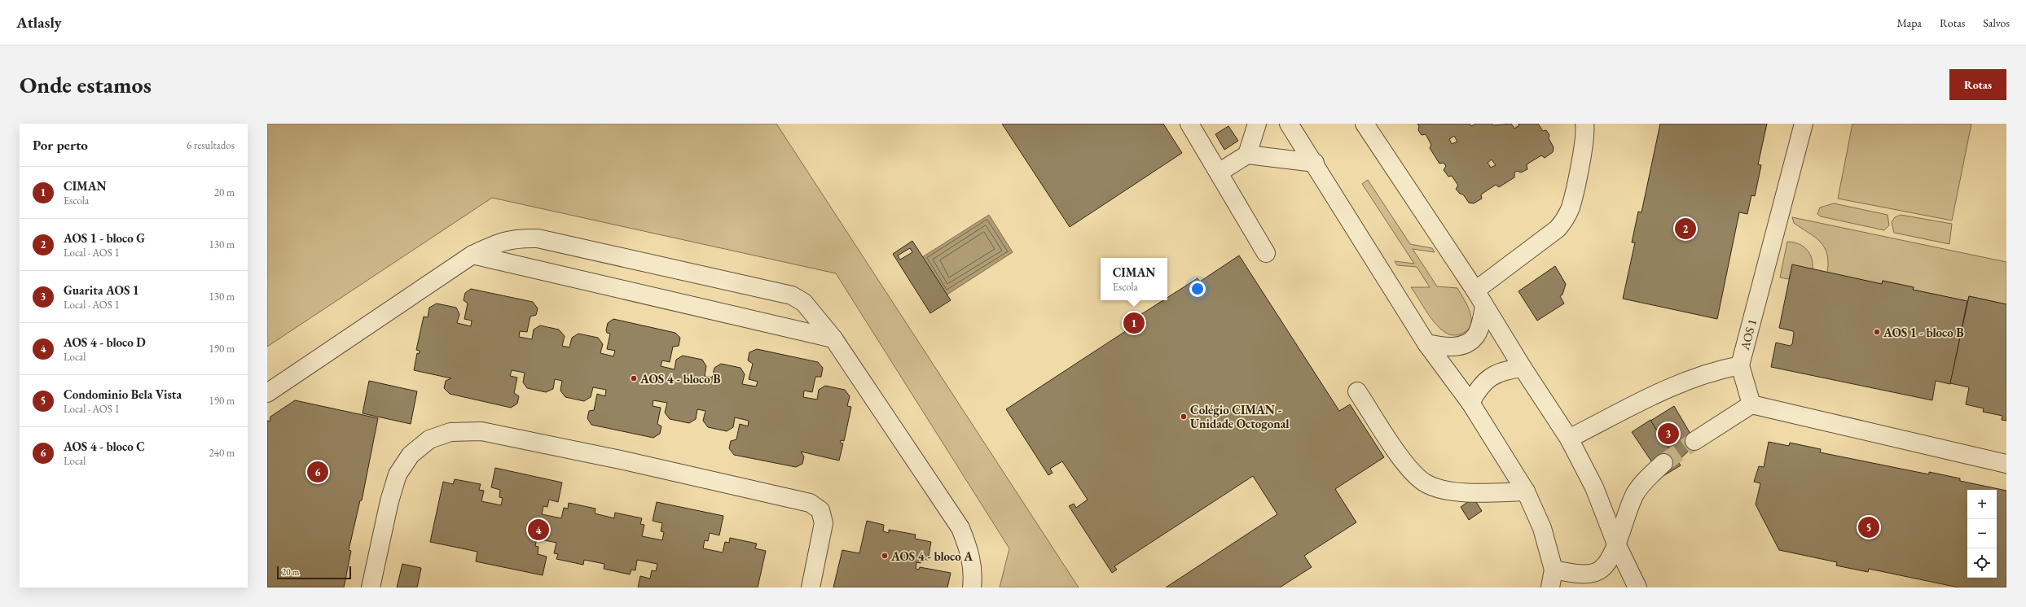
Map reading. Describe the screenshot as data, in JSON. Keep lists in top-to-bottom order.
{
  "streets": {
    "street": ["AOS 1"]
  },
  "places": [
    "AOS 1 - bloco B",
    "AOS 4 - bloco B",
    "Colégio CIMAN - Unidade Octogonal",
    "AOS 4 - bloco A"
  ],
  "scale_bar": "20 m",
  "page": {
    "header": "Atlasly",
    "nav": ["Mapa", "Rotas", "Salvos"],
    "buttons": "Rotas",
    "title": "Onde estamos",
    "heading": ["Por perto", "6 resultados"],
    "list": [
      {
        "mark": "1",
        "name": "CIMAN",
        "note": "Escola",
        "value": "20 m"
      },
      {
        "mark": "2",
        "name": "AOS 1 - bloco G",
        "note": "Local · AOS 1",
        "value": "130 m"
      },
      {
        "mark": "3",
        "name": "Guarita AOS 1",
        "note": "Local · AOS 1",
        "value": "130 m"
      },
      {
        "mark": "4",
        "name": "AOS 4 - bloco D",
        "note": "Local",
        "value": "190 m"
      },
      {
        "mark": "5",
        "name": "Condominio Bela Vista",
        "note": "Local · AOS 1",
        "value": "190 m"
      },
      {
        "mark": "6",
        "name": "AOS 4 - bloco C",
        "note": "Local",
        "value": "240 m"
      }
    ],
    "pins": [
      "2",
      "1",
      "3",
      "6",
      "5",
      "4"
    ],
    "popup": ["CIMAN", "Escola"],
    "map_buttons": ["+", "−"],
    "scale": "20 m"
  }
}
